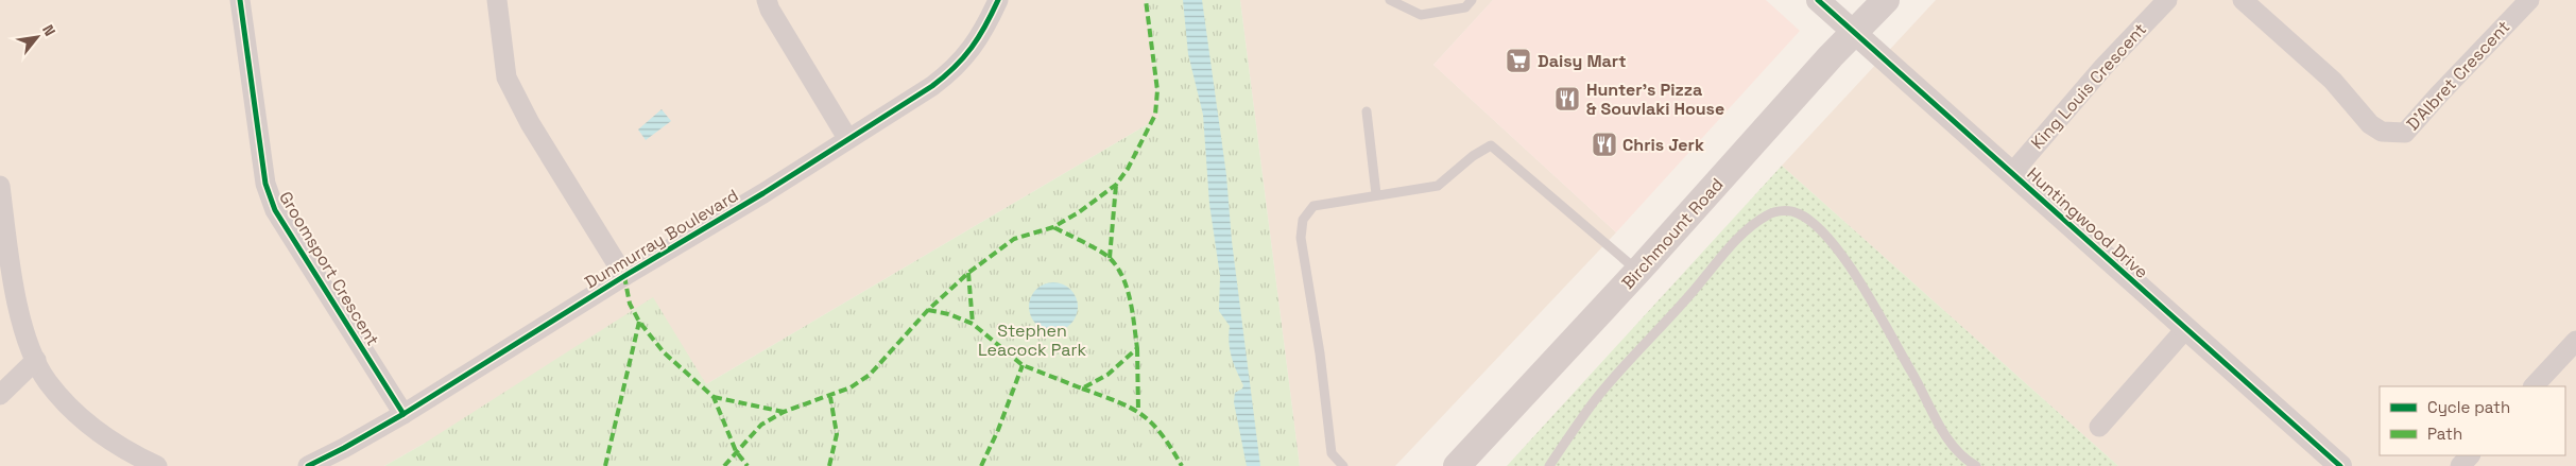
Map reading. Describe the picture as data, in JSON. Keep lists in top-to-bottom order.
{
  "streets": {
    "main road": ["Birchmount Road"],
    "street": [
      "D'Albret Crescent",
      "King Louis Crescent",
      "Huntingwood Drive",
      "Dunmurray Boulevard",
      "Groomsport Crescent"
    ]
  },
  "crossings": [
    ["King Louis Crescent", "Huntingwood Drive"],
    ["Huntingwood Drive", "Birchmount Road"],
    ["Dunmurray Boulevard", "Groomsport Crescent"]
  ],
  "parks": ["Stephen Leacock Park"],
  "places": {
    "supermarket": ["Daisy Mart"],
    "restaurant": ["Hunter's Pizza & Souvlaki House", "Chris Jerk"]
  },
  "legend": ["Cycle path", "Path"],
  "north": "top right"
}
